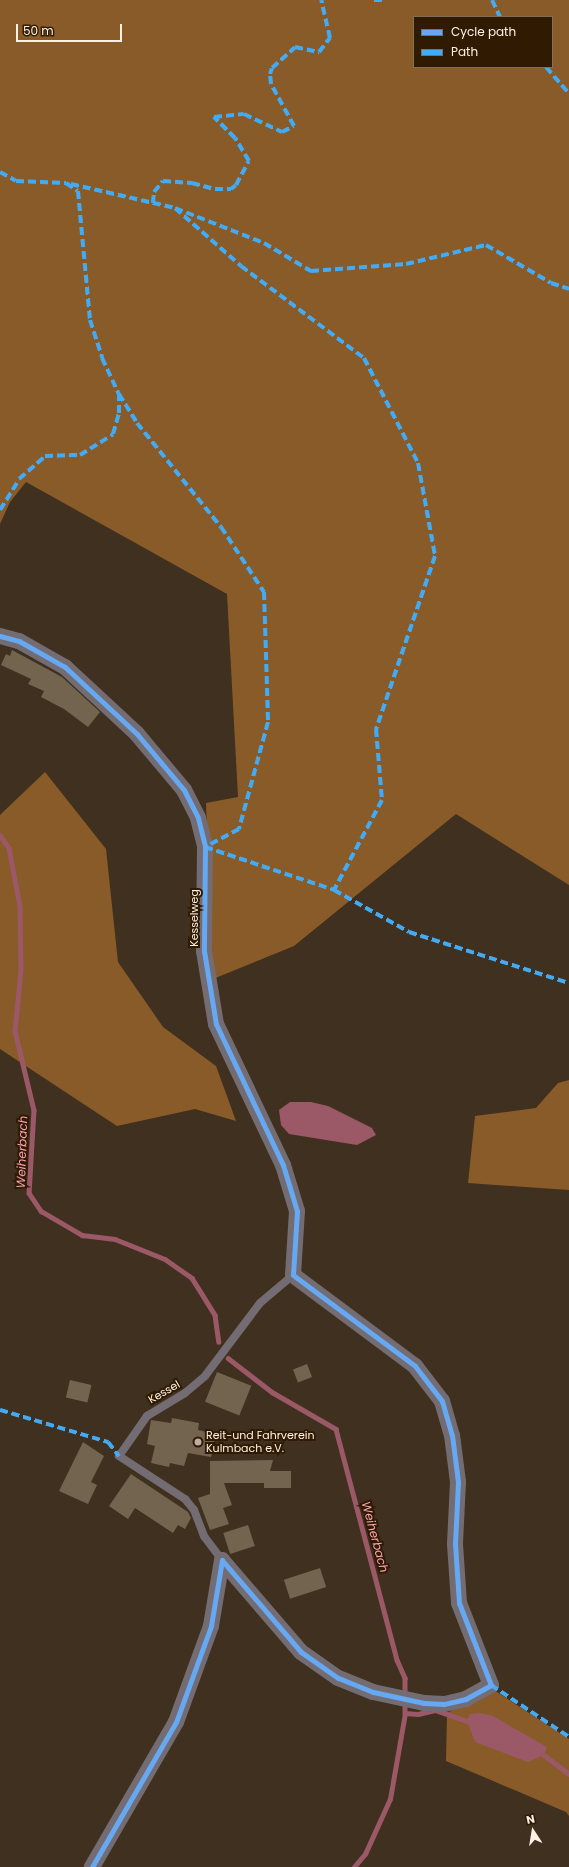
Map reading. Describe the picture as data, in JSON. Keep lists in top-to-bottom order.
{
  "streets": {
    "street": ["Kesselweg"],
    "lane": ["Kessel"]
  },
  "crossings": [
    ["Kesselweg", "Kessel"]
  ],
  "water": ["Weiherbach"],
  "places": ["Reit-und Fahrverein Kulmbach e.V."],
  "legend": ["Cycle path", "Path"],
  "scale_bar": "50 m",
  "north": "top"
}
